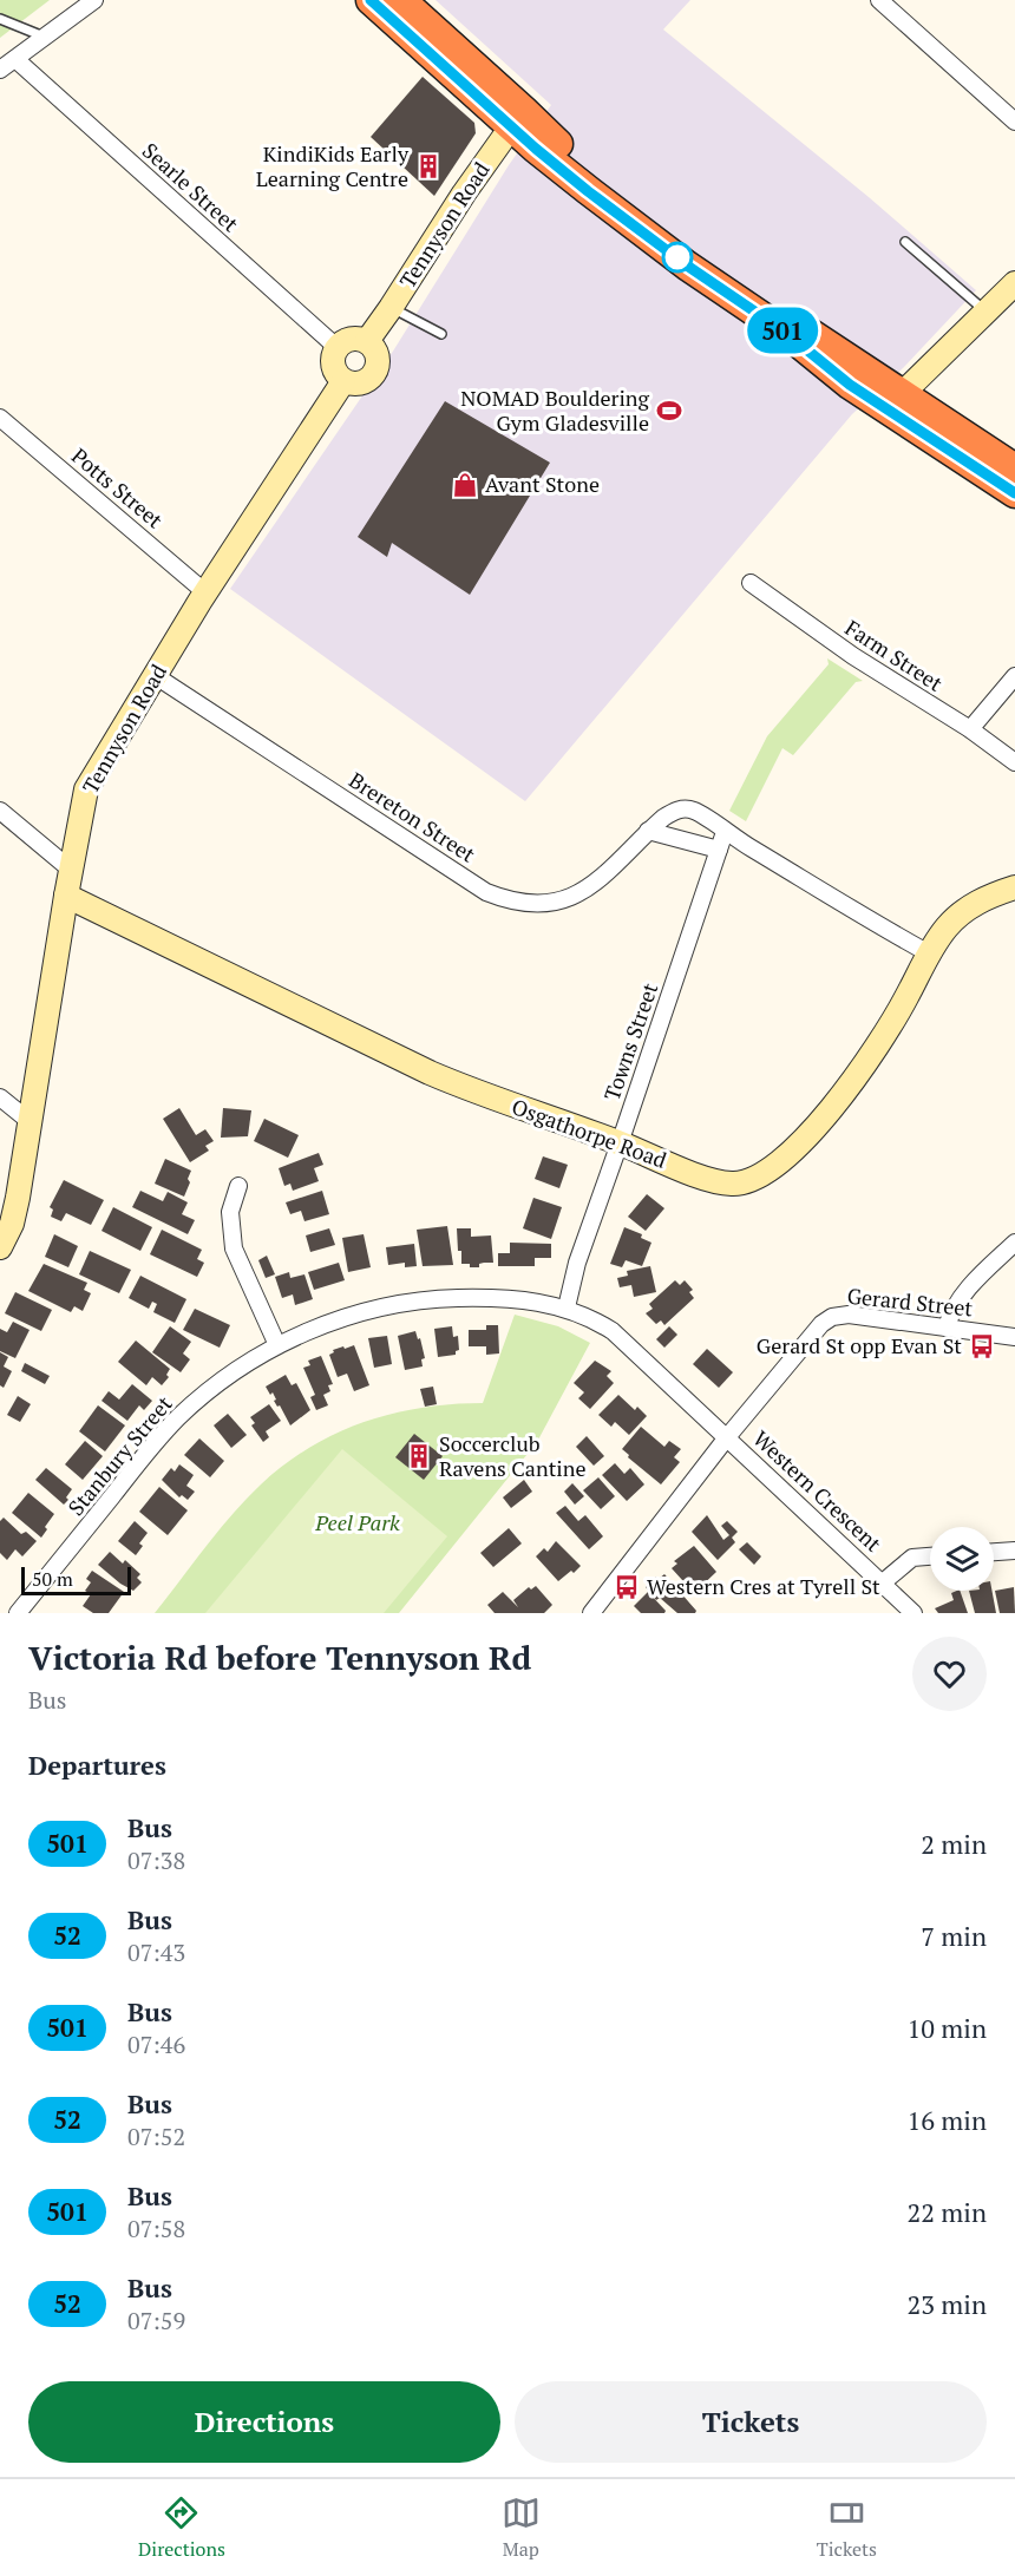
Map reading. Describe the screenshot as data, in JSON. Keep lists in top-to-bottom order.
{
  "streets": {
    "street": [
      "Searle Street",
      "Tennyson Road",
      "Potts Street",
      "Farm Street",
      "Brereton Street",
      "Towns Street",
      "Osgathorpe Road",
      "Gerard Street",
      "Stanbury Street",
      "Western Crescent"
    ]
  },
  "crossings": [
    ["Searle Street", "Tennyson Road"],
    ["Tennyson Road", "Potts Street"],
    ["Tennyson Road", "Brereton Street"],
    ["Tennyson Road", "Osgathorpe Road"],
    ["Brereton Street", "Towns Street"],
    ["Brereton Street", "Osgathorpe Road"],
    ["Towns Street", "Osgathorpe Road"],
    ["Towns Street", "Stanbury Street"],
    ["Gerard Street", "Stanbury Street"],
    ["Gerard Street", "Western Crescent"],
    ["Stanbury Street", "Western Crescent"]
  ],
  "parks": ["Peel Park"],
  "places": {
    "building": ["KindiKids Early Learning Centre", "Soccerclub Ravens Cantine"],
    "sports": ["NOMAD Bouldering Gym Gladesville"],
    "shop": ["Avant Stone"],
    "bus stop": ["Gerard St opp Evan St", "Western Cres at Tyrell St"]
  },
  "lines": ["bus line 501"],
  "scale_bar": "50 m",
  "page": {
    "on_map": "501",
    "scale": "50 m",
    "heading": [
      ["Victoria Rd before Tennyson Rd", "Bus"],
      "Departures"
    ],
    "list": [
      {
        "mark": "501",
        "name": "Bus",
        "note": "07:38",
        "value": "2 min"
      },
      {
        "mark": "52",
        "name": "Bus",
        "note": "07:43",
        "value": "7 min"
      },
      {
        "mark": "501",
        "name": "Bus",
        "note": "07:46",
        "value": "10 min"
      },
      {
        "mark": "52",
        "name": "Bus",
        "note": "07:52",
        "value": "16 min"
      },
      {
        "mark": "501",
        "name": "Bus",
        "note": "07:58",
        "value": "22 min"
      },
      {
        "mark": "52",
        "name": "Bus",
        "note": "07:59",
        "value": "23 min"
      }
    ],
    "buttons": ["Directions", "Tickets"],
    "tabs": ["Directions", "Map", "Tickets"]
  }
}
